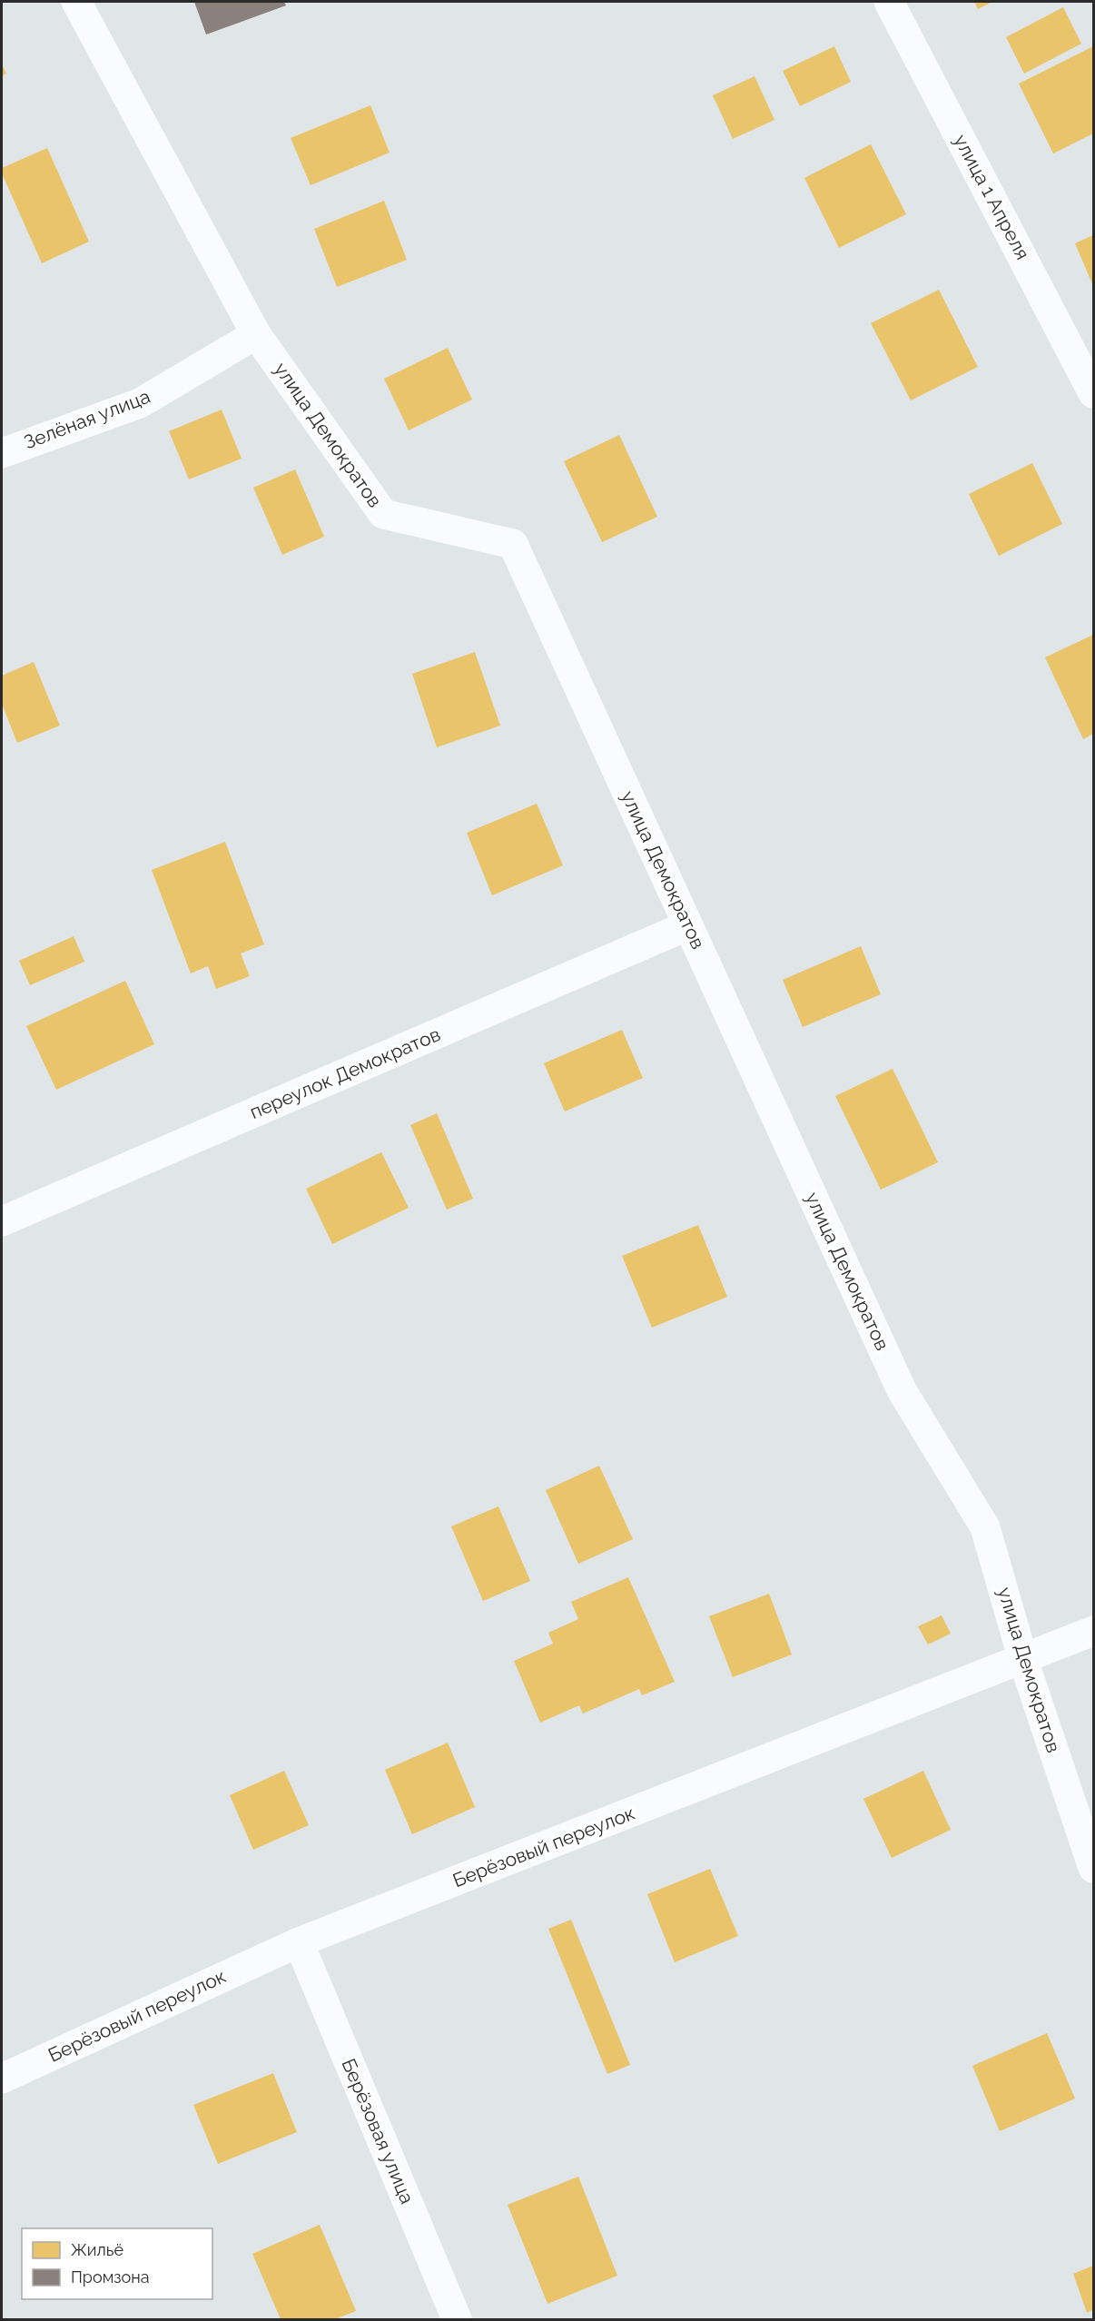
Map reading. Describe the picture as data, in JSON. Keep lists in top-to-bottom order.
{
  "streets": {
    "street": [
      "улица 1 Апреля",
      "Зелёная улица",
      "улица Демократов",
      "переулок Демократов",
      "Берёзовый переулок",
      "Берёзовая улица"
    ]
  },
  "crossings": [
    ["Зелёная улица", "улица Демократов"],
    ["улица Демократов", "переулок Демократов"],
    ["улица Демократов", "Берёзовый переулок"],
    ["Берёзовый переулок", "Берёзовая улица"]
  ],
  "legend": ["Жильё", "Промзона"]
}
